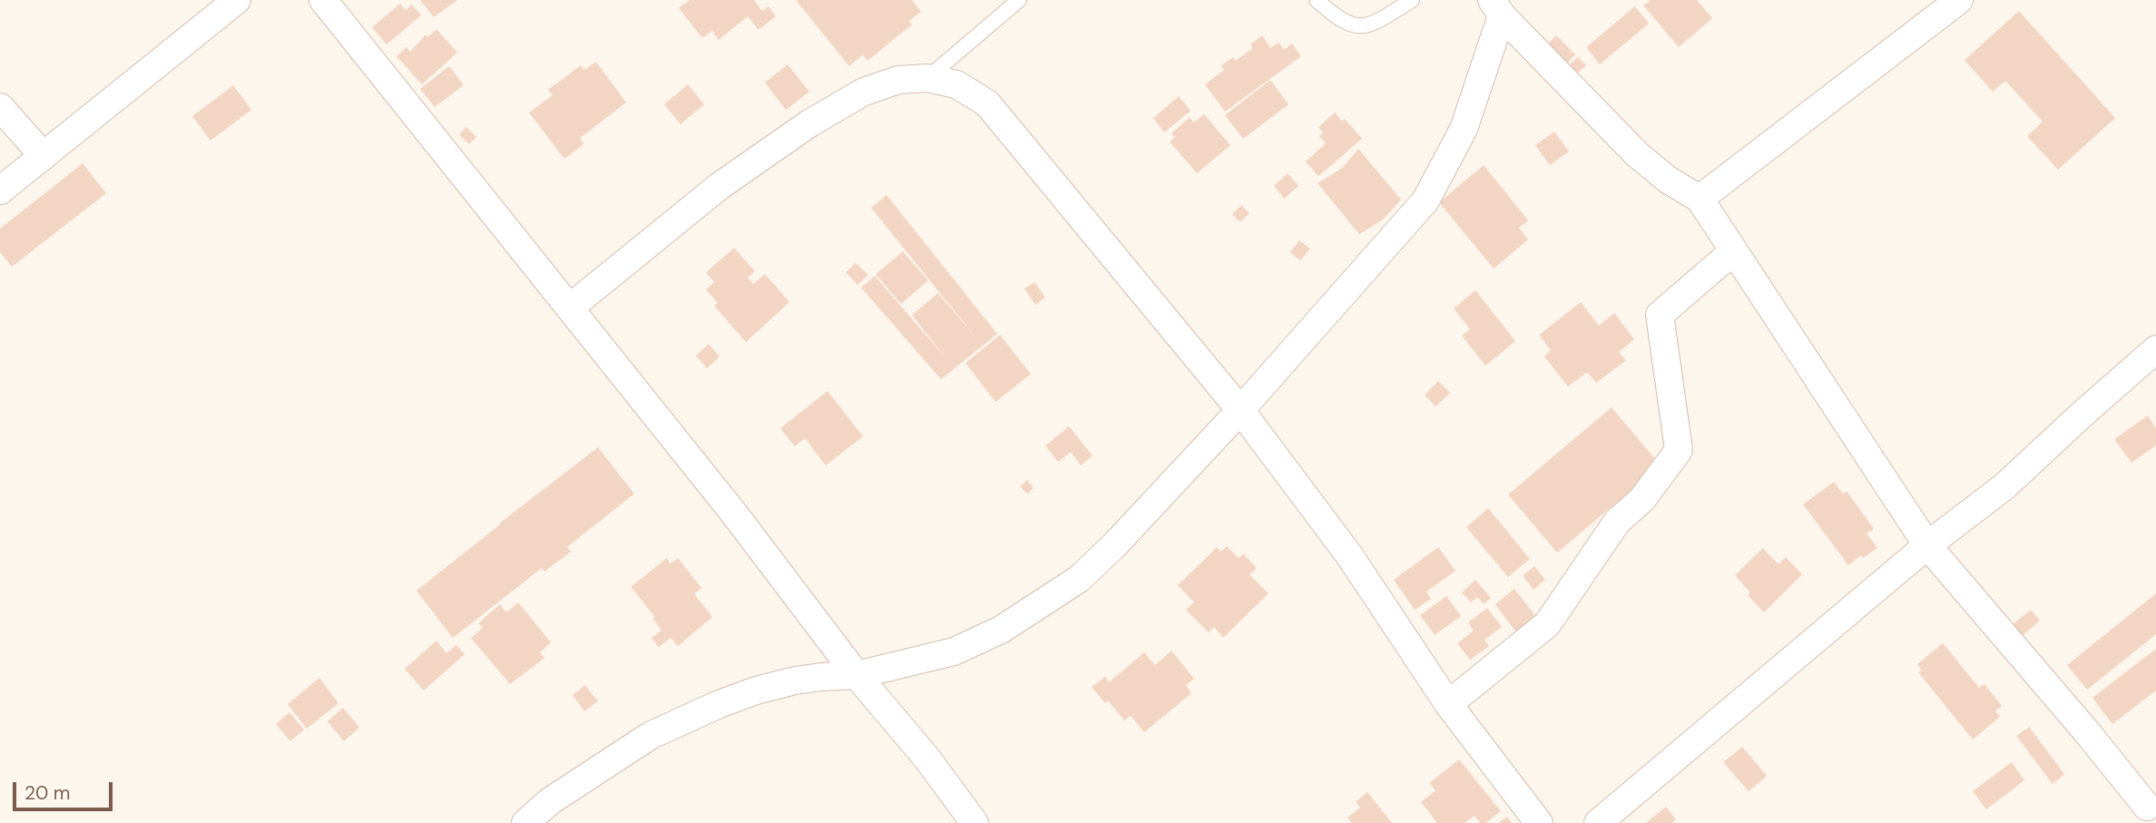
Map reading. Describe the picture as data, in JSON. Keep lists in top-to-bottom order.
{
  "scale_bar": "20 m"
}
